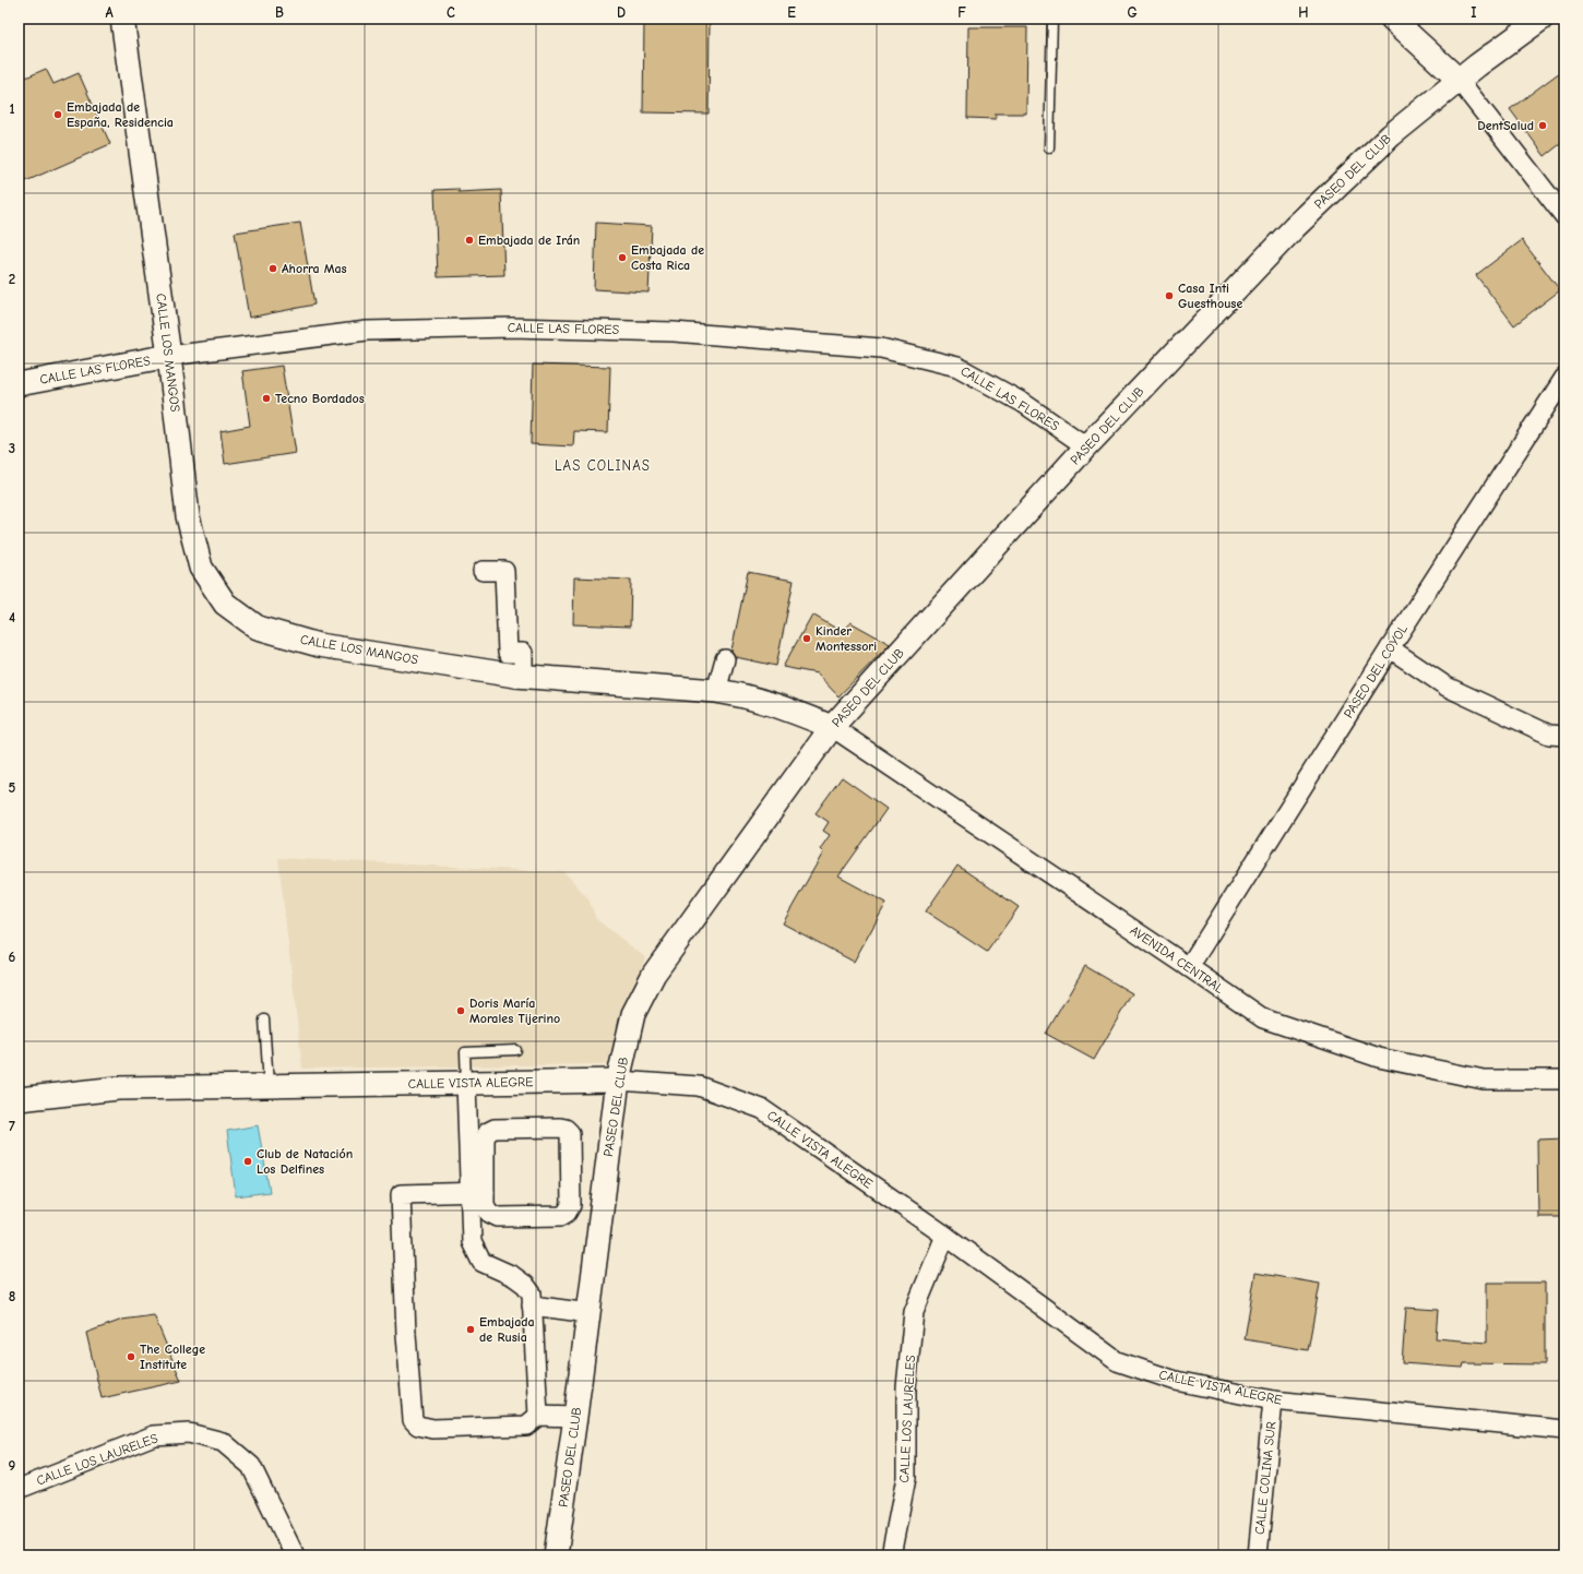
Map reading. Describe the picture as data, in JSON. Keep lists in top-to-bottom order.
{
  "streets": {
    "street": [
      "PASEO DEL CLUB",
      "CALLE LAS FLORES",
      "CALLE LOS MANGOS",
      "PASEO DEL COYOL",
      "AVENIDA CENTRAL",
      "CALLE VISTA ALEGRE",
      "CALLE LOS LAURELES",
      "CALLE COLINA SUR"
    ]
  },
  "crossings": [
    ["PASEO DEL CLUB", "CALLE LAS FLORES"],
    ["PASEO DEL CLUB", "CALLE LOS MANGOS"],
    ["PASEO DEL CLUB", "AVENIDA CENTRAL"],
    ["PASEO DEL CLUB", "CALLE VISTA ALEGRE"],
    ["CALLE LAS FLORES", "CALLE LOS MANGOS"],
    ["CALLE LOS MANGOS", "AVENIDA CENTRAL"],
    ["PASEO DEL COYOL", "AVENIDA CENTRAL"],
    ["CALLE VISTA ALEGRE", "CALLE LOS LAURELES"],
    ["CALLE VISTA ALEGRE", "CALLE COLINA SUR"]
  ],
  "districts": ["LAS COLINAS"],
  "places": [
    "Embajada de España, Residencia",
    "DentSalud",
    "Embajada de Irán",
    "Embajada de Costa Rica",
    "Ahorra Mas",
    "Casa Inti Guesthouse",
    "Tecno Bordados",
    "Kinder Montessori",
    "Doris María Morales Tijerino",
    "Club de Natación Los Delfines",
    "Embajada de Rusia",
    "The College Institute"
  ],
  "grid": {
    "columns": [
      "A",
      "B",
      "C",
      "D",
      "E",
      "F",
      "G",
      "H",
      "I"
    ],
    "rows": [
      "1",
      "2",
      "3",
      "4",
      "5",
      "6",
      "7",
      "8",
      "9"
    ]
  }
}
